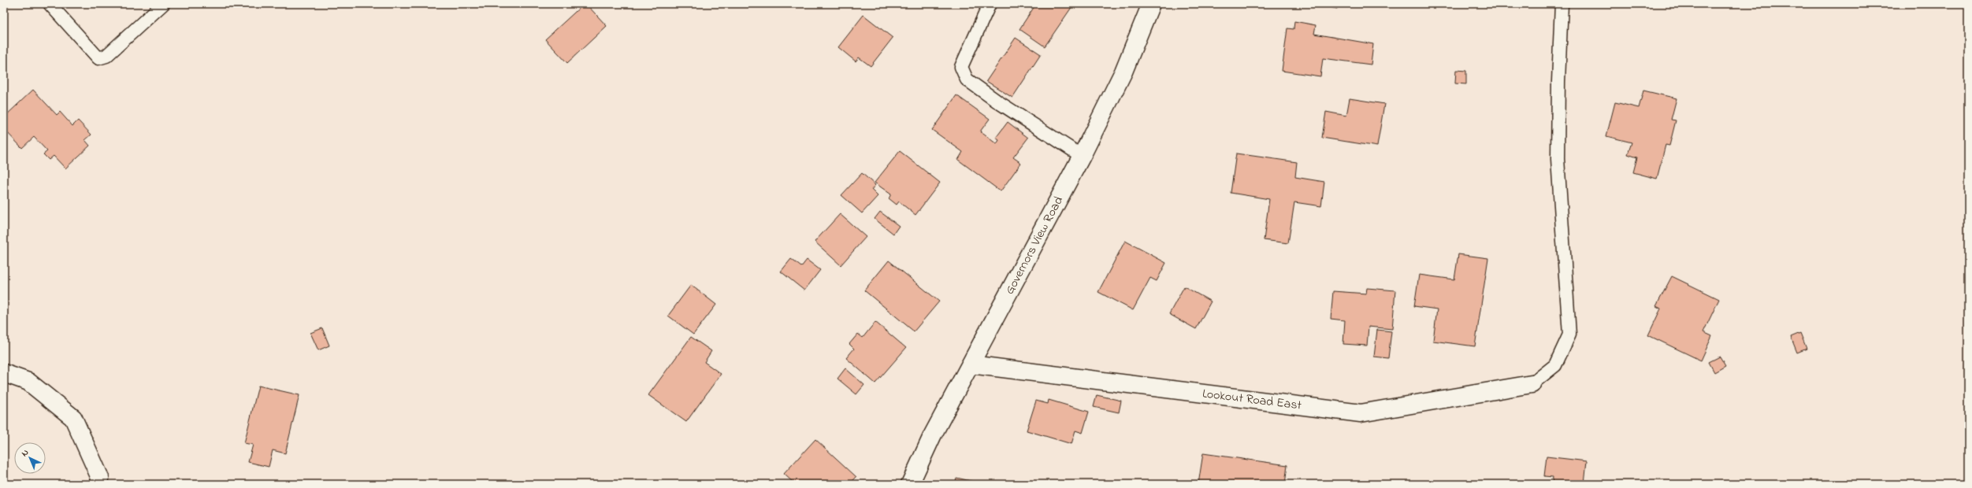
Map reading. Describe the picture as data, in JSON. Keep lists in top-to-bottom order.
{
  "streets": {
    "street": ["Governors View Road", "Lookout Road East"]
  },
  "crossings": [
    ["Governors View Road", "Lookout Road East"]
  ],
  "north": "top left"
}
